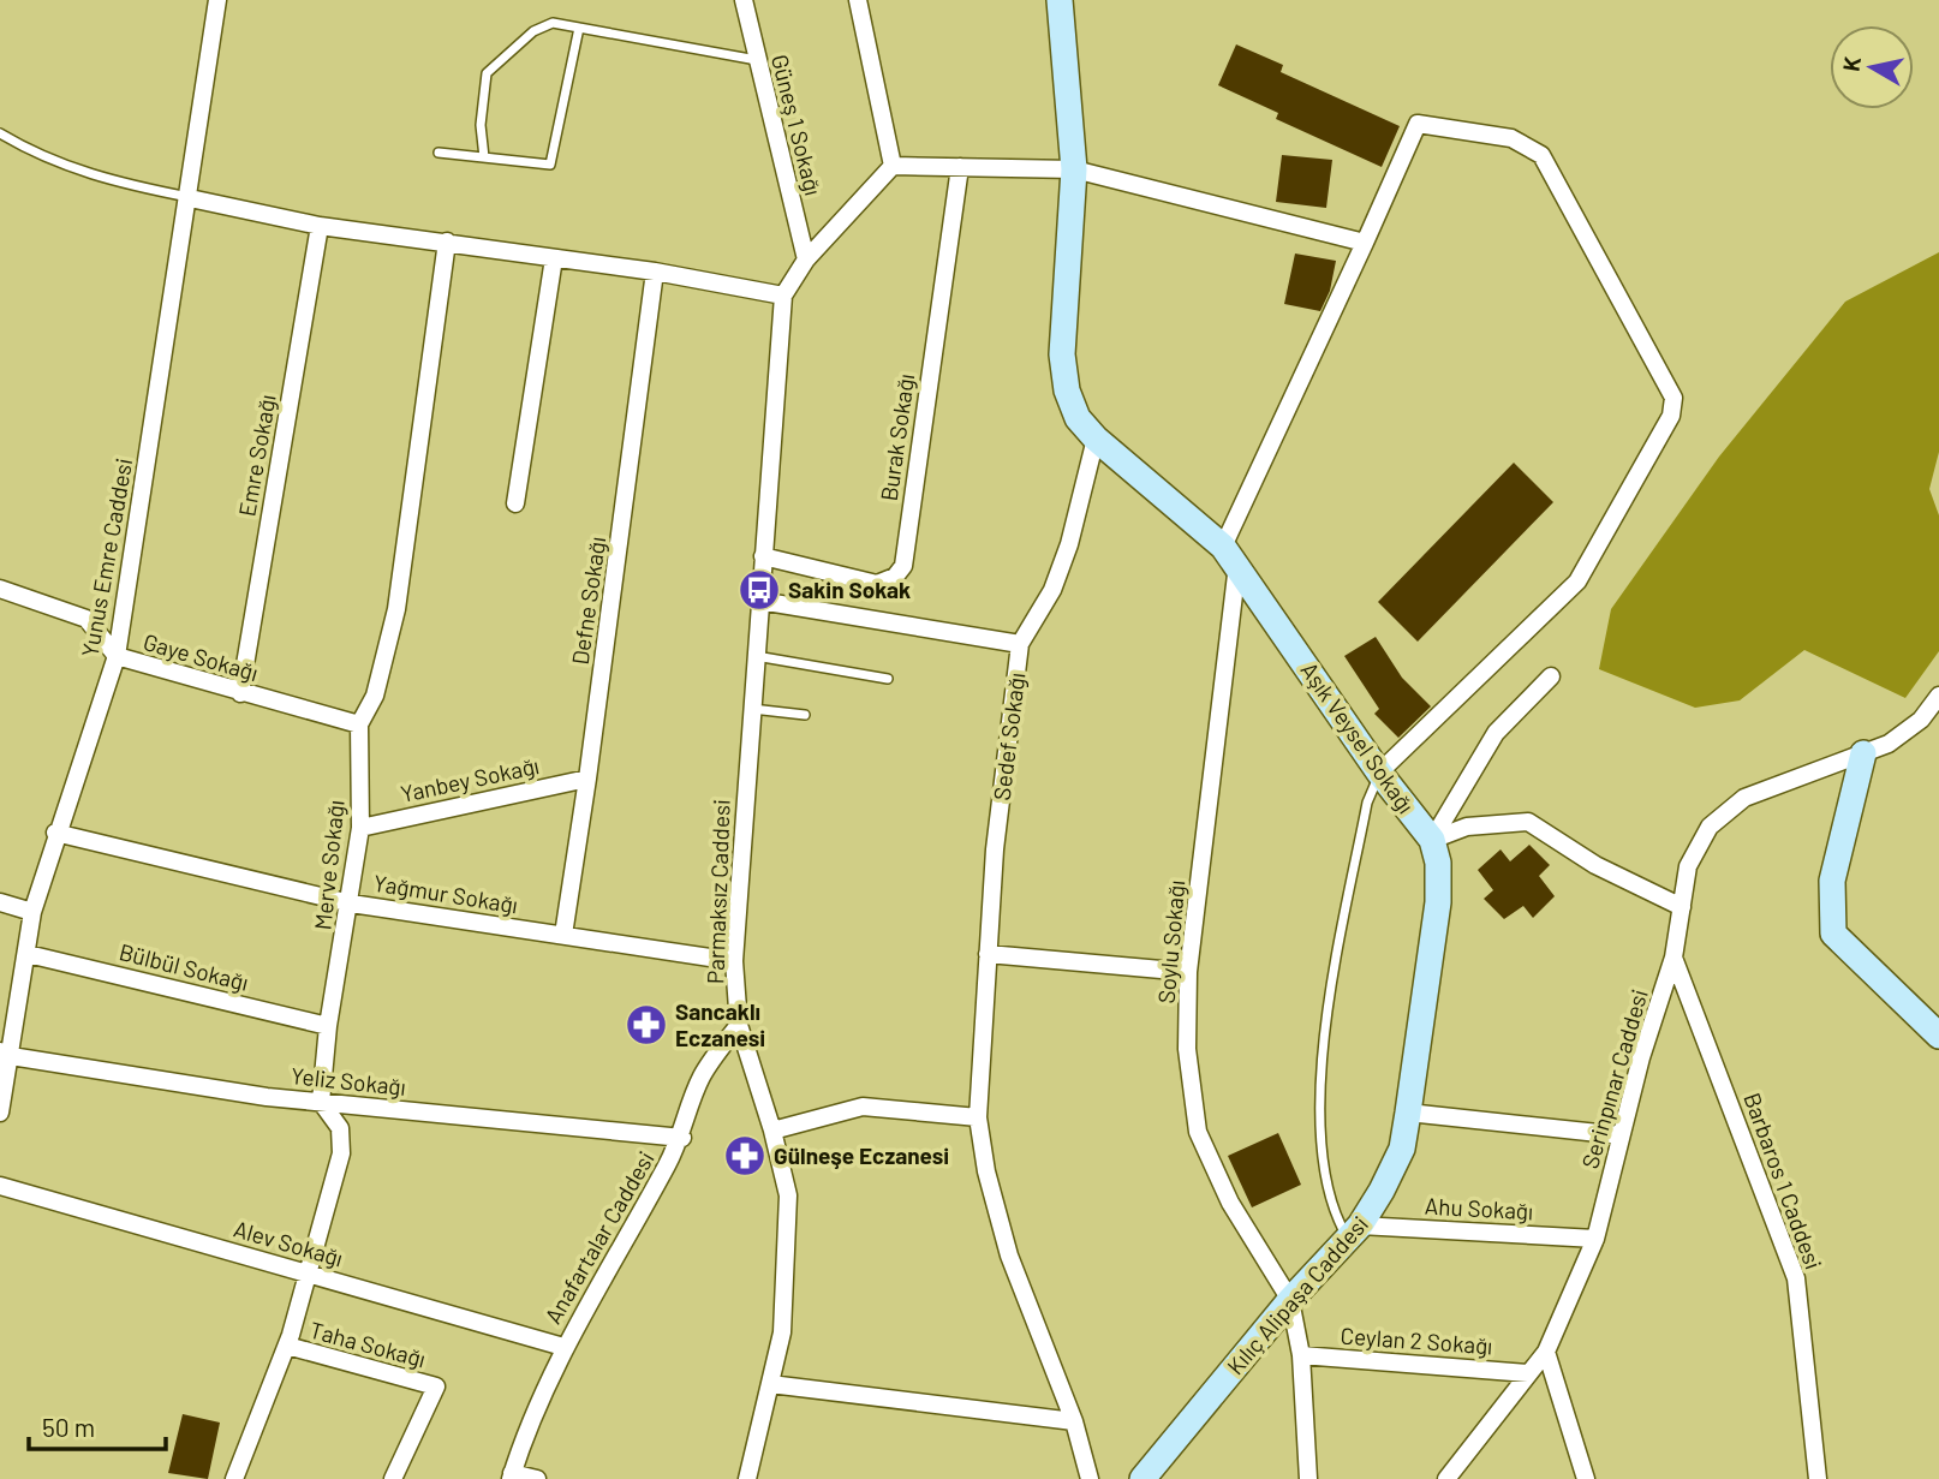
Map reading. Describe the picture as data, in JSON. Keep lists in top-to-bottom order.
{
  "streets": {
    "street": [
      "Güneş 1 Sokağı",
      "Burak Sokağı",
      "Emre Sokağı",
      "Yunus Emre Caddesi",
      "Defne Sokağı",
      "Gaye Sokağı",
      "Sedef Sokağı",
      "Aşık Veysel Sokağı",
      "Yanbey Sokağı",
      "Merve Sokağı",
      "Parmaksız Caddesi",
      "Yağmur Sokağı",
      "Soylu Sokağı",
      "Bülbül Sokağı",
      "Serinpınar Caddesi",
      "Yeliz Sokağı",
      "Barbaros 1 Caddesi",
      "Ahu Sokağı",
      "Anafartalar Caddesi",
      "Alev Sokağı",
      "Kılıç Alipaşa Caddesi",
      "Ceylan 2 Sokağı",
      "Taha Sokağı"
    ]
  },
  "crossings": [
    ["Burak Sokağı", "Parmaksız Caddesi"],
    ["Emre Sokağı", "Gaye Sokağı"],
    ["Yunus Emre Caddesi", "Gaye Sokağı"],
    ["Yunus Emre Caddesi", "Yağmur Sokağı"],
    ["Yunus Emre Caddesi", "Bülbül Sokağı"],
    ["Yunus Emre Caddesi", "Yeliz Sokağı"],
    ["Defne Sokağı", "Yanbey Sokağı"],
    ["Defne Sokağı", "Yağmur Sokağı"],
    ["Gaye Sokağı", "Merve Sokağı"],
    ["Sedef Sokağı", "Aşık Veysel Sokağı"],
    ["Aşık Veysel Sokağı", "Soylu Sokağı"],
    ["Aşık Veysel Sokağı", "Kılıç Alipaşa Caddesi"],
    ["Yanbey Sokağı", "Merve Sokağı"],
    ["Merve Sokağı", "Yağmur Sokağı"],
    ["Merve Sokağı", "Bülbül Sokağı"],
    ["Merve Sokağı", "Yeliz Sokağı"],
    ["Parmaksız Caddesi", "Yağmur Sokağı"],
    ["Parmaksız Caddesi", "Anafartalar Caddesi"],
    ["Soylu Sokağı", "Kılıç Alipaşa Caddesi"],
    ["Serinpınar Caddesi", "Barbaros 1 Caddesi"],
    ["Serinpınar Caddesi", "Ahu Sokağı"],
    ["Serinpınar Caddesi", "Ceylan 2 Sokağı"],
    ["Yeliz Sokağı", "Anafartalar Caddesi"],
    ["Ahu Sokağı", "Kılıç Alipaşa Caddesi"],
    ["Anafartalar Caddesi", "Alev Sokağı"]
  ],
  "places": {
    "bus stop": ["Sakin Sokak"],
    "pharmacy": ["Sancaklı Eczanesi", "Gülneşe Eczanesi"]
  },
  "scale_bar": "50 m",
  "north": "left"
}
